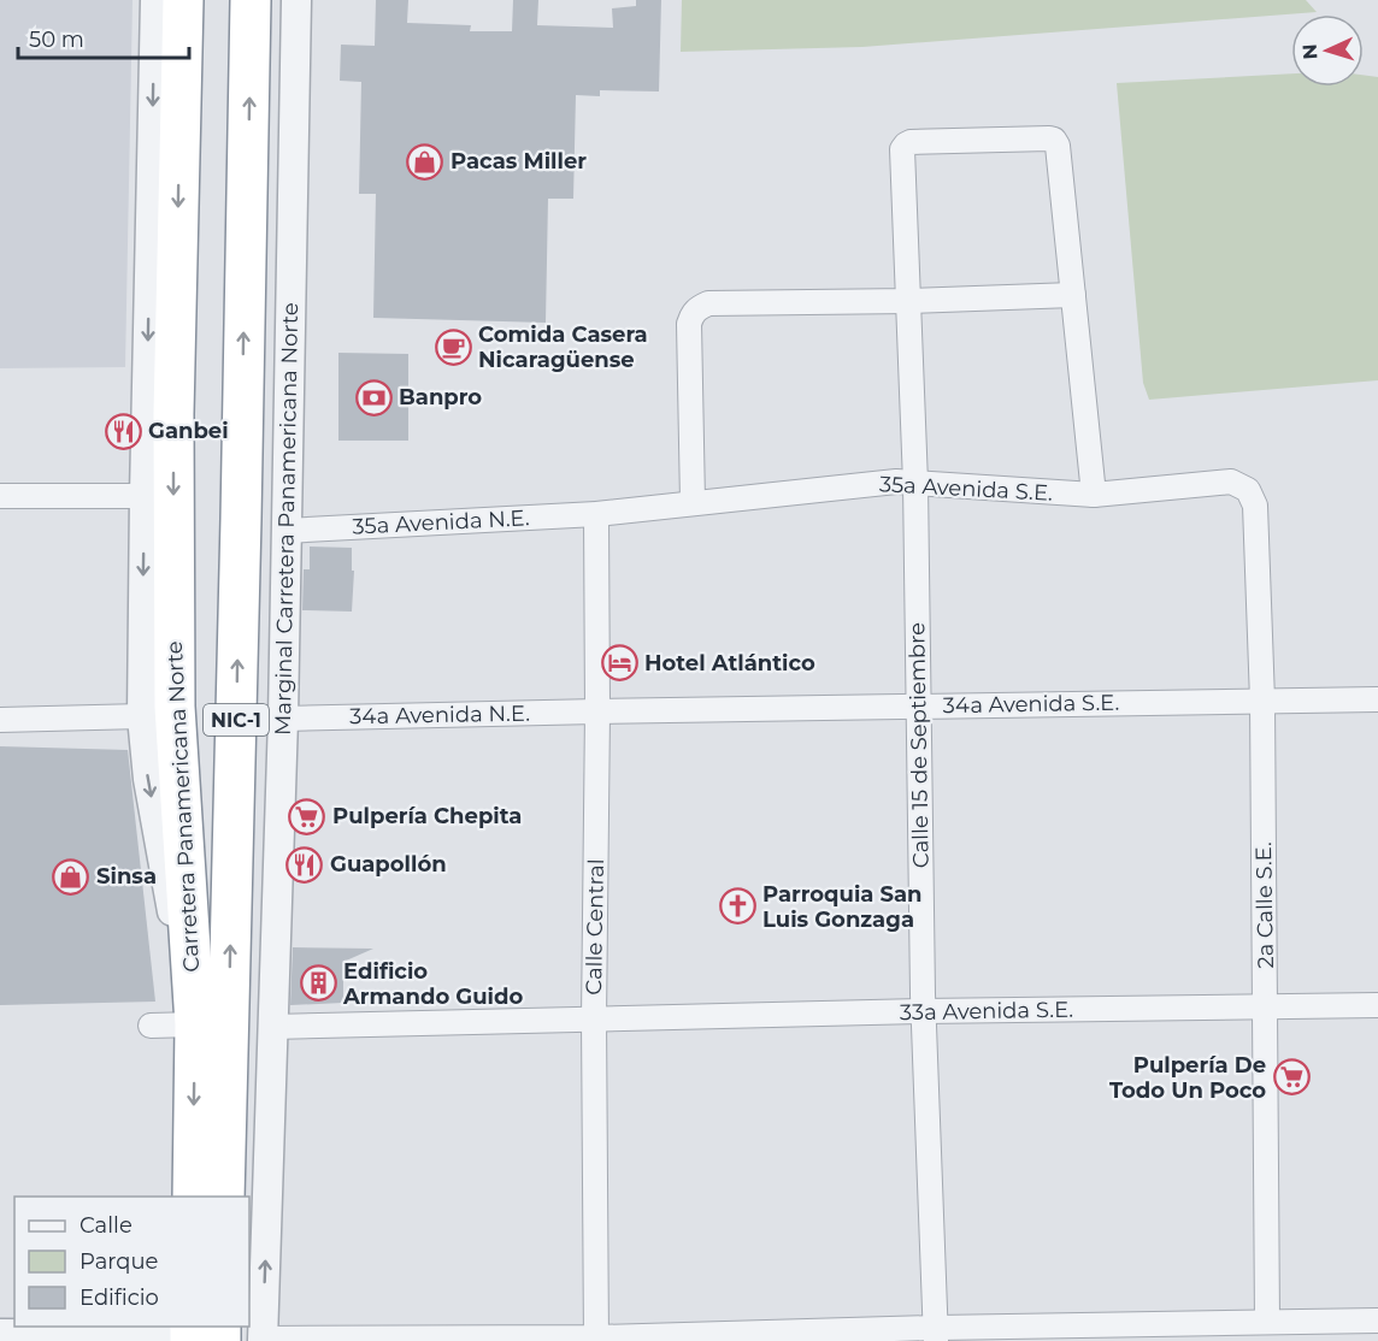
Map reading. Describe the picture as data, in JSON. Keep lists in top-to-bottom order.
{
  "streets": {
    "highway": ["NIC-1", "Carretera Panamericana Norte"],
    "street": [
      "35a Avenida S.E.",
      "Marginal Carretera Panamericana Norte",
      "35a Avenida N.E.",
      "34a Avenida S.E.",
      "34a Avenida N.E.",
      "Calle 15 de Septiembre",
      "2a Calle S.E.",
      "Calle Central",
      "33a Avenida S.E."
    ]
  },
  "crossings": [
    ["35a Avenida S.E.", "35a Avenida N.E."],
    ["35a Avenida S.E.", "Calle 15 de Septiembre"],
    ["35a Avenida S.E.", "2a Calle S.E."],
    ["35a Avenida S.E.", "Calle Central"],
    ["Marginal Carretera Panamericana Norte", "35a Avenida N.E."],
    ["Marginal Carretera Panamericana Norte", "34a Avenida N.E."],
    ["Marginal Carretera Panamericana Norte", "33a Avenida S.E."],
    ["35a Avenida N.E.", "Calle Central"],
    ["34a Avenida S.E.", "34a Avenida N.E."],
    ["34a Avenida S.E.", "Calle 15 de Septiembre"],
    ["34a Avenida S.E.", "2a Calle S.E."],
    ["34a Avenida S.E.", "Calle Central"],
    ["34a Avenida N.E.", "Calle Central"],
    ["NIC-1", "Carretera Panamericana Norte"],
    ["Calle 15 de Septiembre", "33a Avenida S.E."],
    ["2a Calle S.E.", "33a Avenida S.E."],
    ["Calle Central", "33a Avenida S.E."]
  ],
  "places": {
    "shop": ["Pacas Miller", "Sinsa"],
    "cafe": ["Comida Casera Nicaragüense"],
    "bank": ["Banpro"],
    "restaurant": ["Ganbei", "Guapollón"],
    "hotel": ["Hotel Atlántico"],
    "supermarket": ["Pulpería Chepita", "Pulpería De Todo Un Poco"],
    "church": ["Parroquia San Luis Gonzaga"],
    "building": ["Edificio Armando Guido"]
  },
  "legend": ["Calle", "Parque", "Edificio"],
  "scale_bar": "50 m",
  "north": "left"
}
